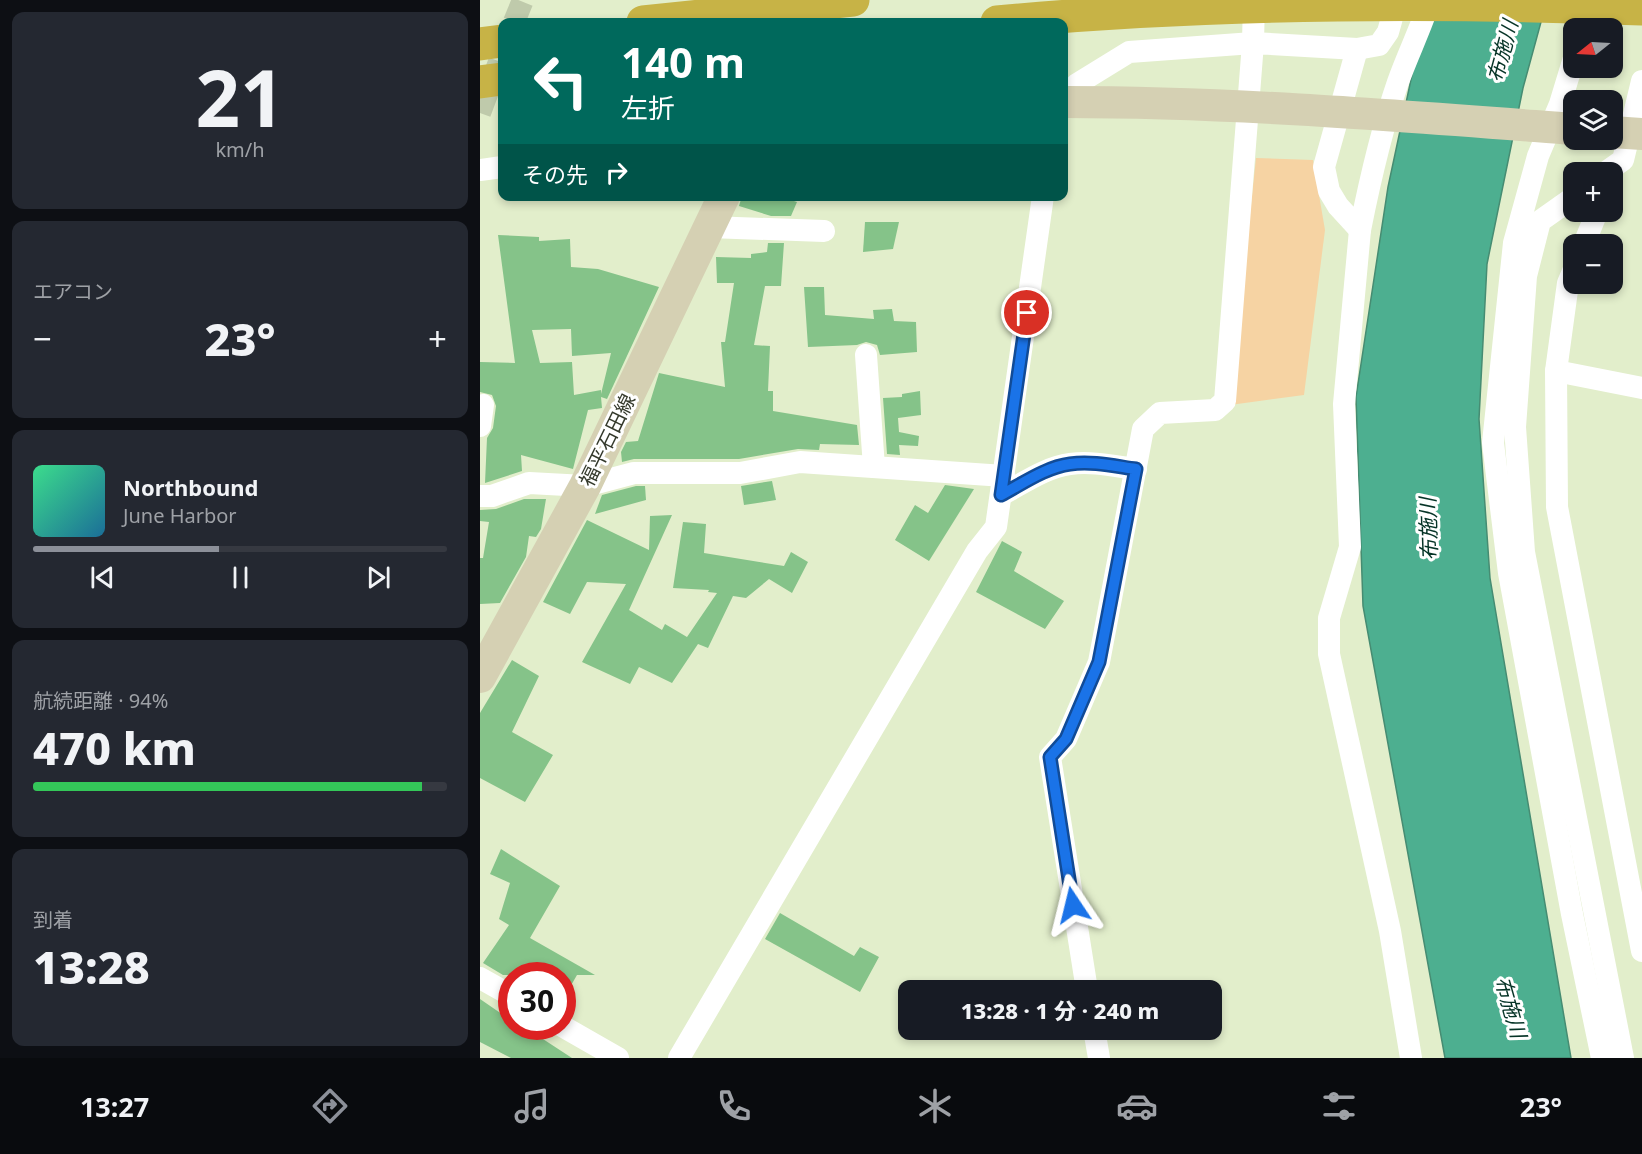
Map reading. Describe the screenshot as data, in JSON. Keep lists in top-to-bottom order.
{
  "streets": {
    "street": ["福平石田線"]
  },
  "water": ["布施川"],
  "north": "left",
  "page": {
    "tile": [
      ["21", "km/h"],
      "エアコン",
      ["航続距離 · 94%", "470 km"],
      ["到着", "13:28"]
    ],
    "map_buttons": ["+", "−"],
    "turn": ["140 m", "左折"],
    "then": "その先",
    "heat": ["−", "23°", "+"],
    "song": ["Northbound", "June Harbor"],
    "limit": "30",
    "trip": "13:28 · 1 分 · 240 m",
    "tabs": ["13:27", "23°"]
  }
}
